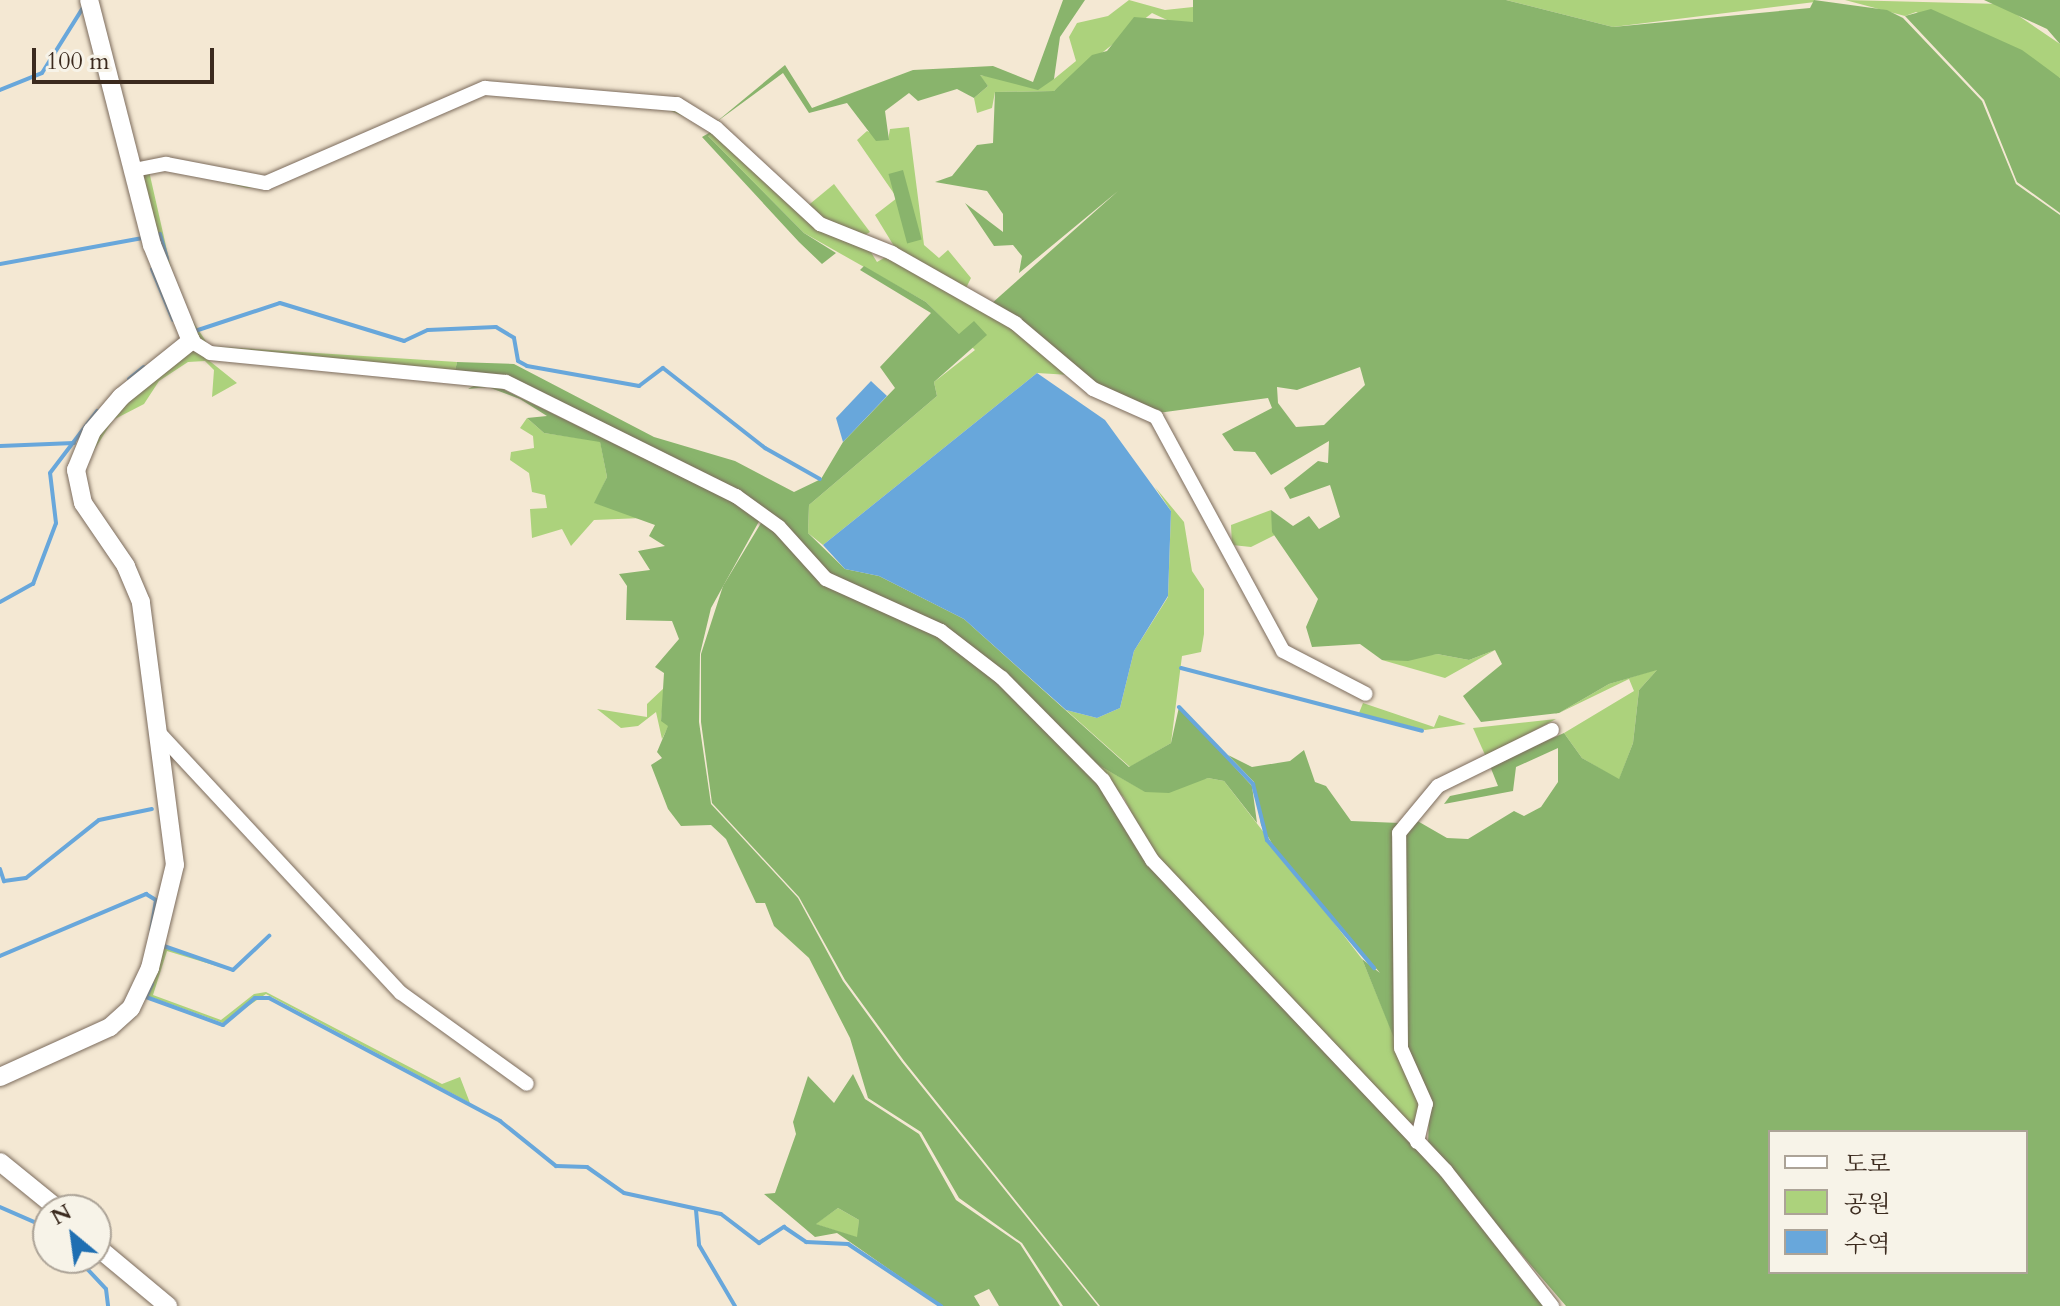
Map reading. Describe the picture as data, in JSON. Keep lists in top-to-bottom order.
{
  "legend": ["도로", "공원", "수역"],
  "scale_bar": "100 m",
  "north": "top left"
}
